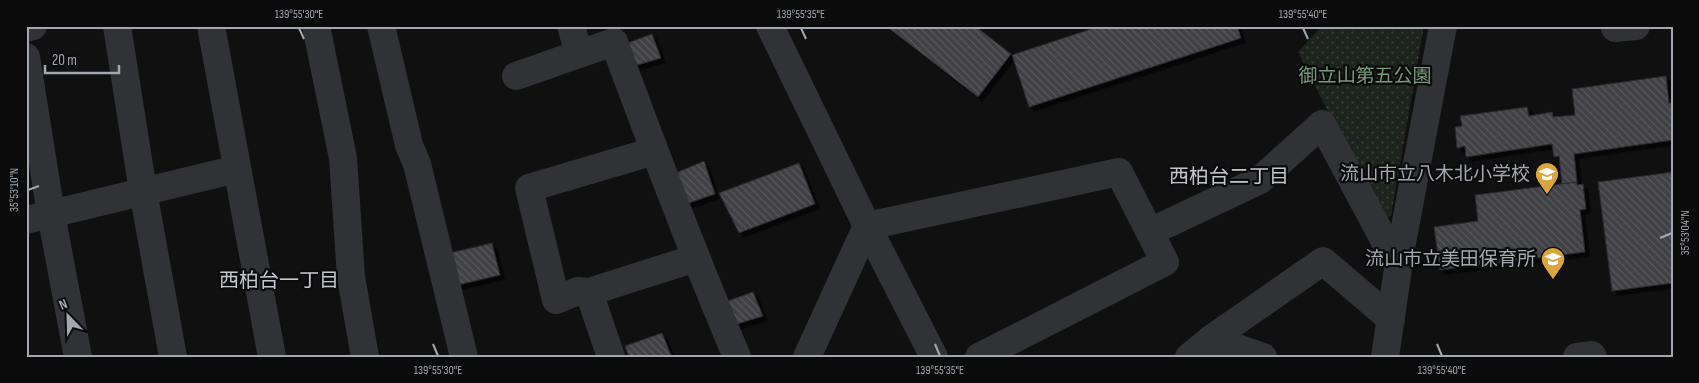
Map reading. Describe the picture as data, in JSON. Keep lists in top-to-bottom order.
{
  "districts": ["西柏台二丁目", "西柏台一丁目"],
  "parks": ["御立山第五公園"],
  "places": {
    "school or university": ["流山市立八木北小学校", "流山市立美田保育所"]
  },
  "scale_bar": "20 m",
  "north": "top left",
  "coordinates": [
    "139°55'30\"E",
    "139°55'35\"E",
    "139°55'40\"E",
    "35°53'10\"N",
    "35°53'04\"N"
  ]
}
